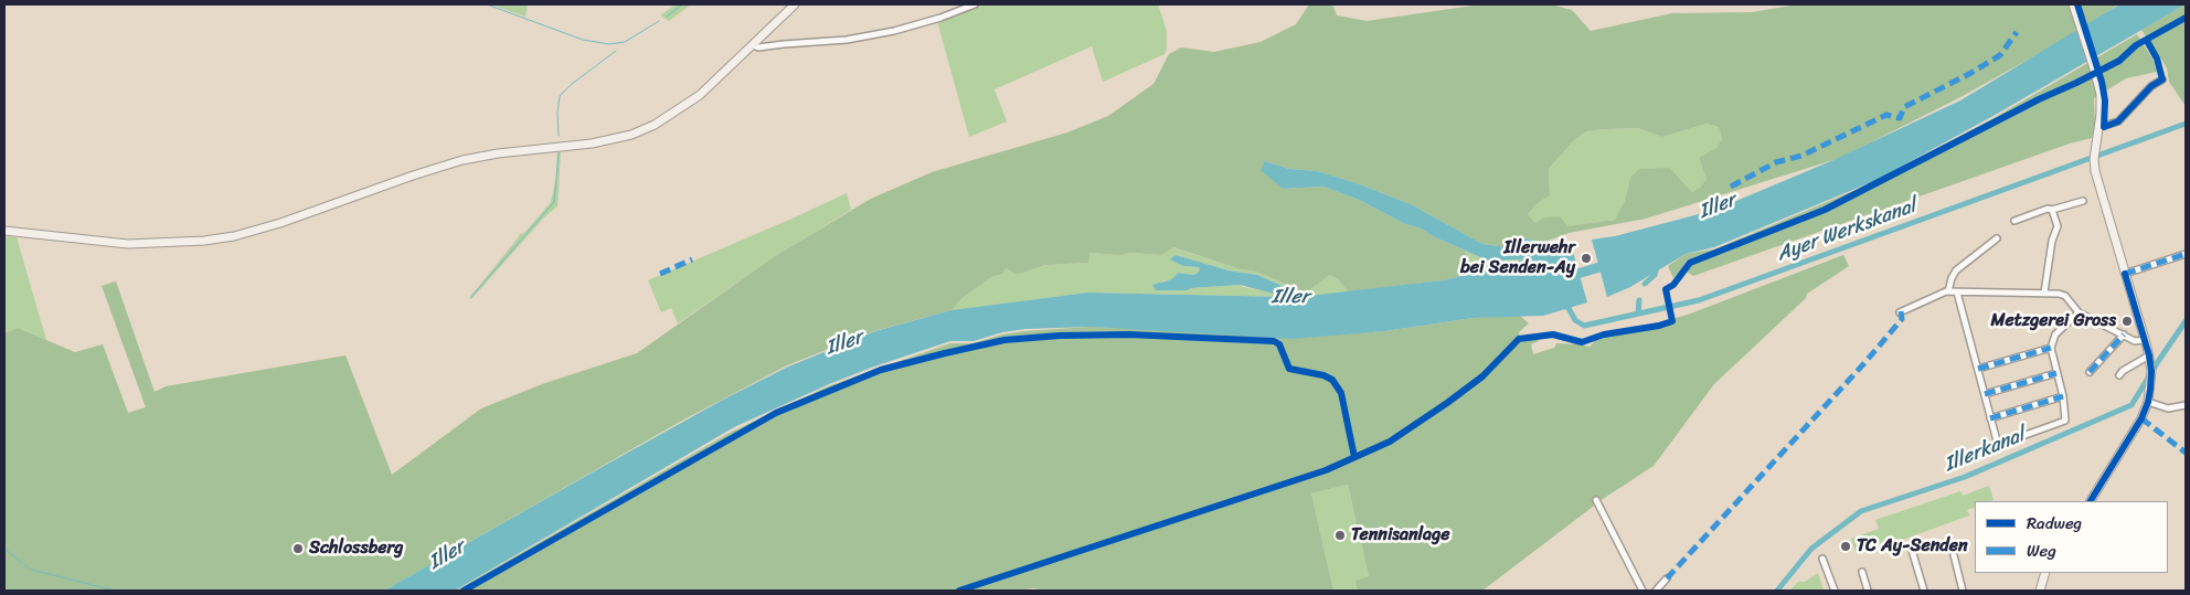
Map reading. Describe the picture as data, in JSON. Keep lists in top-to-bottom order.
{
  "water": ["Iller", "Ayer Werkskanal", "Illerkanal"],
  "places": [
    "Illerwehr bei Senden-Ay",
    "Metzgerei Gross",
    "Tennisanlage",
    "TC Ay-Senden",
    "Schlossberg"
  ],
  "legend": ["Radweg", "Weg"]
}
